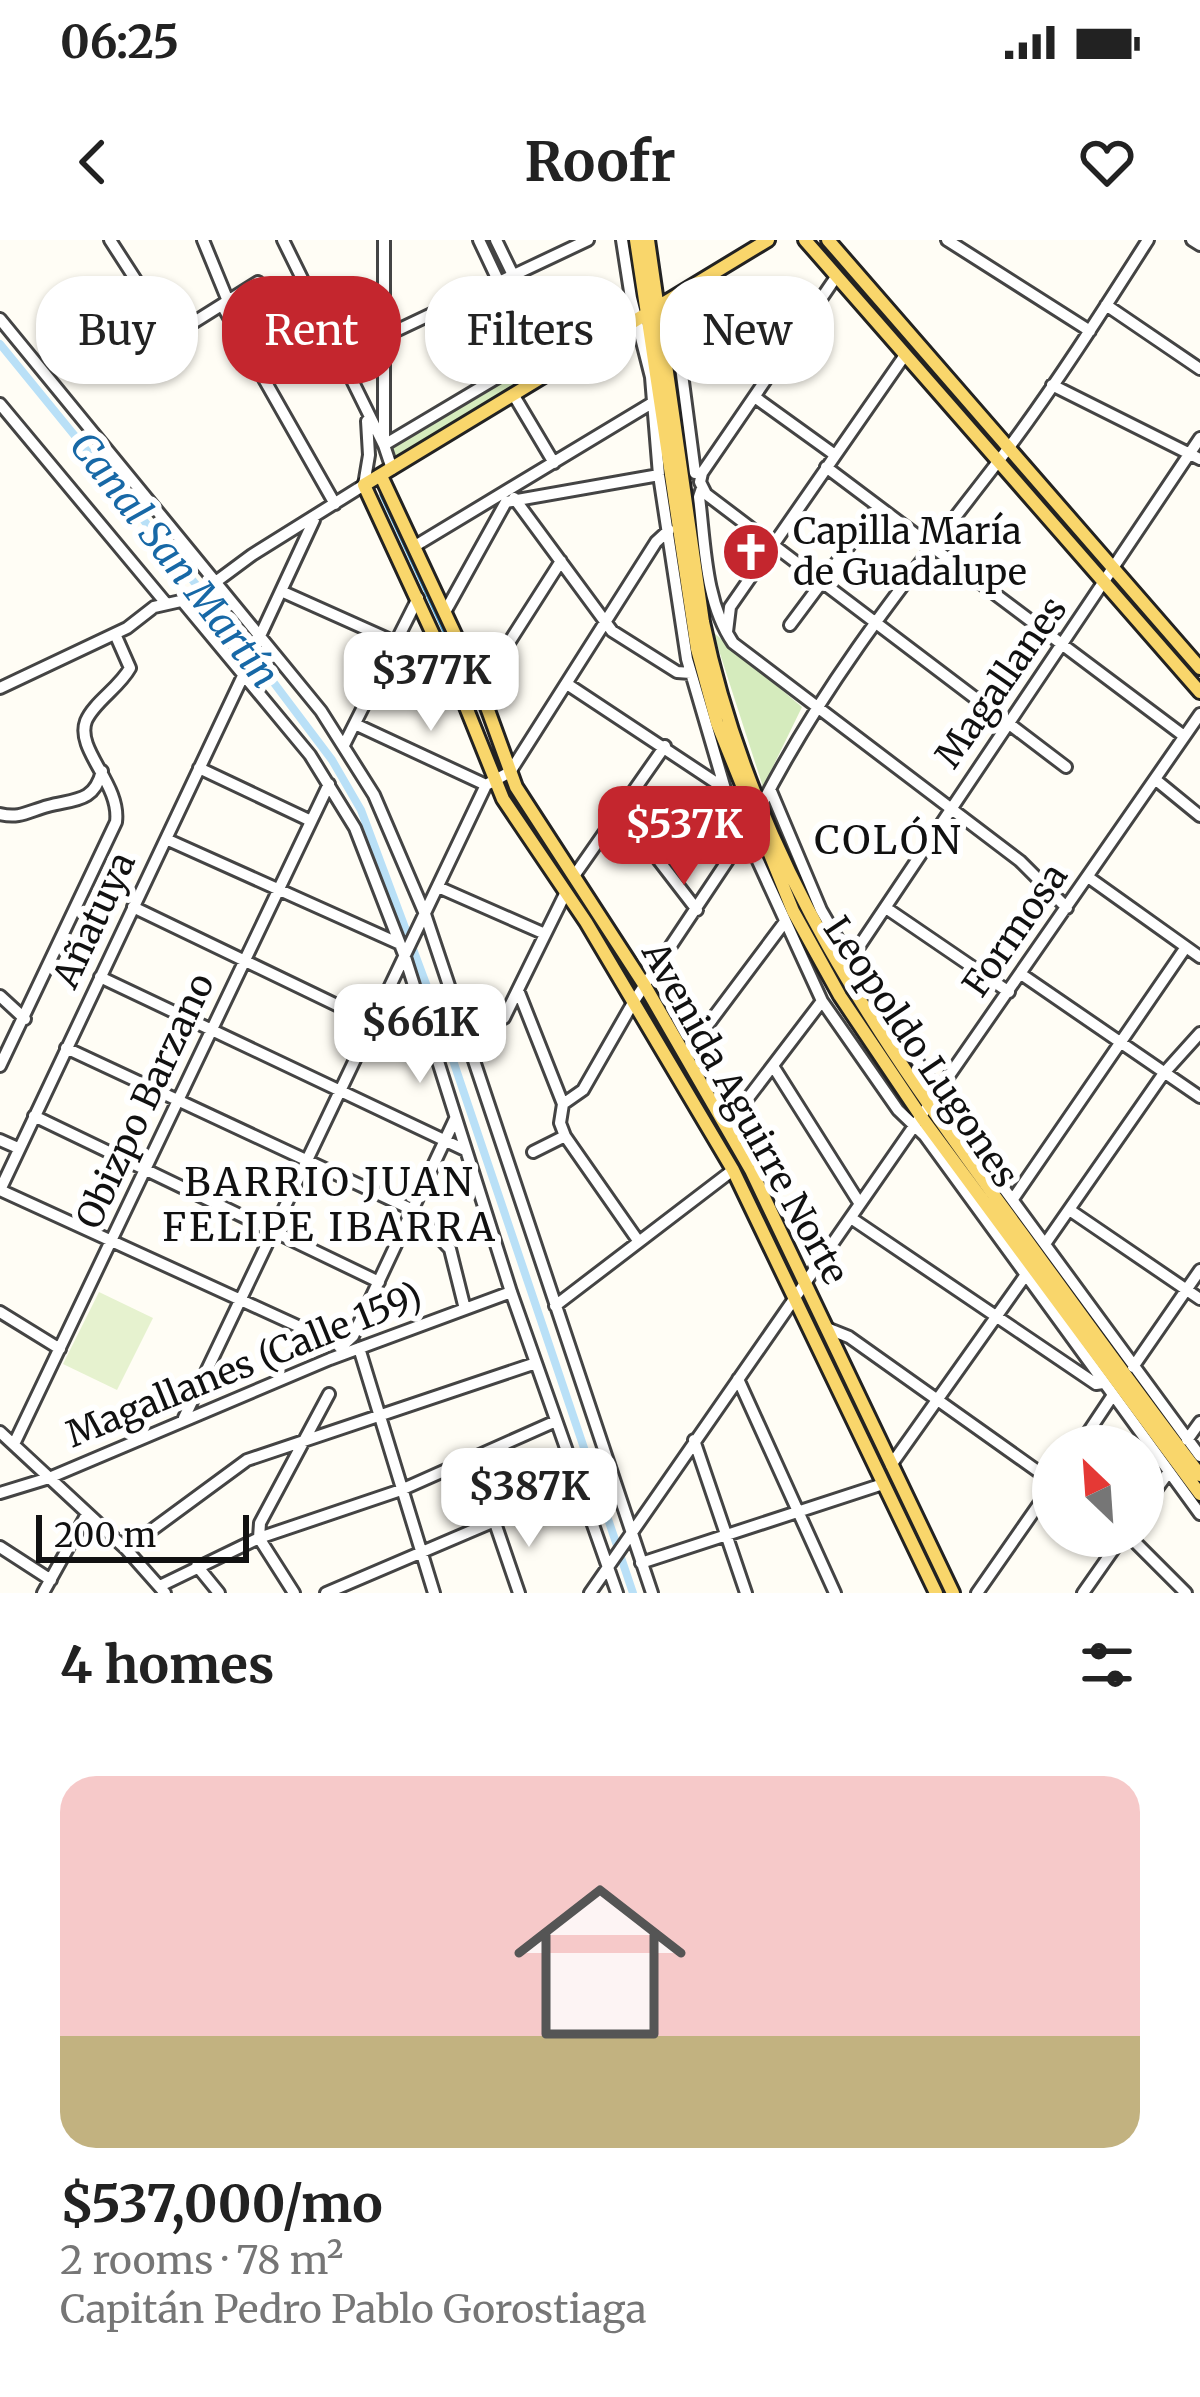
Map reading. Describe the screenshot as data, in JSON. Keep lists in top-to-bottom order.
{
  "streets": {
    "main road": ["Leopoldo Lugones", "Avenida Aguirre Norte"],
    "street": [
      "Magallanes",
      "Añatuya",
      "Formosa",
      "Obizpo Barzano",
      "Magallanes (Calle 159)"
    ]
  },
  "crossings": [
    ["Formosa", "Leopoldo Lugones"],
    ["Formosa", "Avenida Aguirre Norte"]
  ],
  "districts": ["COLÓN", "BARRIO JUAN FELIPE IBARRA"],
  "water": ["Canal San Martín"],
  "places": {
    "church": ["Capilla María de Guadalupe"]
  },
  "scale_bar": "200 m",
  "north": "top left",
  "page": {
    "status": "06:25",
    "header": "Roofr",
    "chip": [
      "Buy",
      "Rent",
      "Filters",
      "New"
    ],
    "price": [
      "$377K",
      "$537K",
      "$661K",
      "$387K"
    ],
    "scale": "200 m",
    "heading": "4 homes",
    "list": [
      {
        "name": "$537,000/mo",
        "note": "2 rooms · 78 m² · Capitán Pedro Pablo Gorostiaga"
      }
    ]
  }
}
